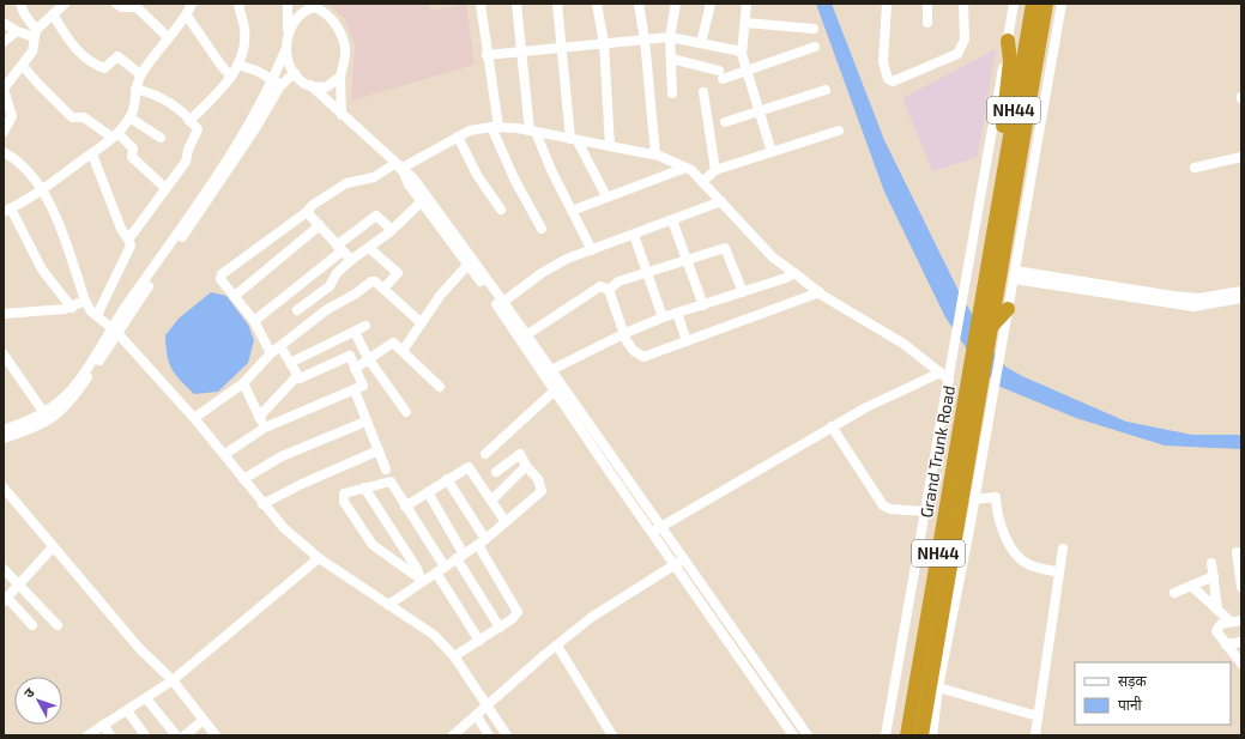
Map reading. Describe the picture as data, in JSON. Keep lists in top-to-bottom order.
{
  "streets": {
    "highway": ["NH44", "Grand Trunk Road"]
  },
  "crossings": [
    ["NH44", "Grand Trunk Road"]
  ],
  "legend": ["सड़क", "पानी"],
  "north": "top left"
}
